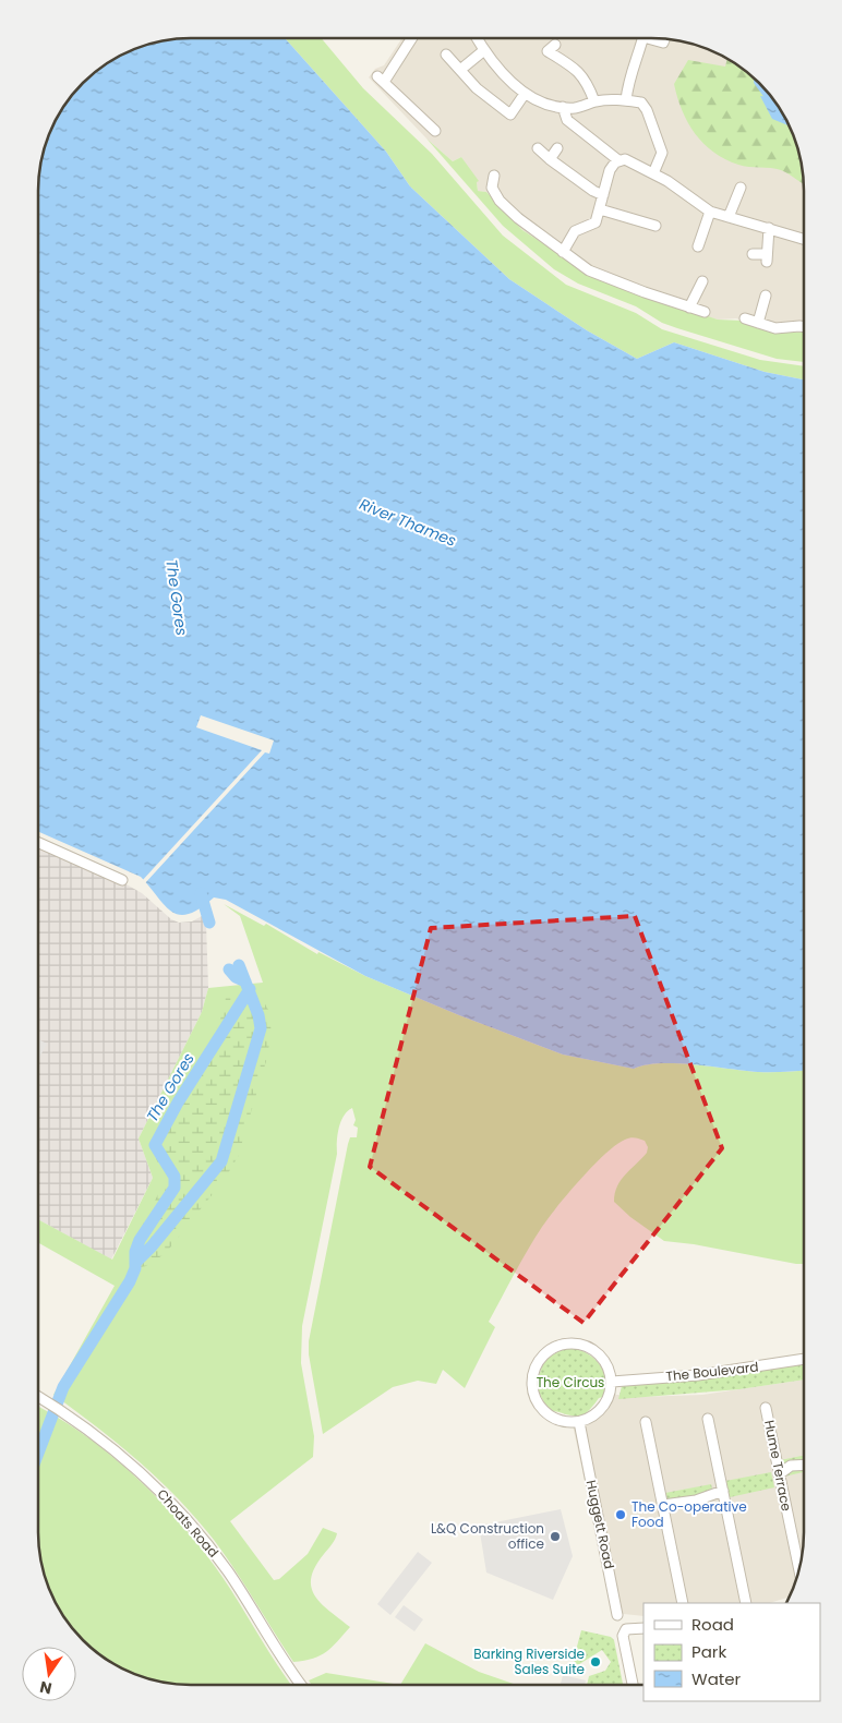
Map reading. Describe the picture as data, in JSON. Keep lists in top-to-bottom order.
{
  "streets": {
    "street": [
      "The Boulevard",
      "Hume Terrace",
      "Choats Road",
      "Huggett Road"
    ]
  },
  "crossings": [
    ["The Boulevard", "Huggett Road"]
  ],
  "water": ["River Thames", "The Gores"],
  "parks": ["The Circus"],
  "places": ["The Co-operative Food", "L&Q Construction office", "Barking Riverside Sales Suite"],
  "legend": ["Road", "Park", "Water"],
  "north": "bottom"
}
